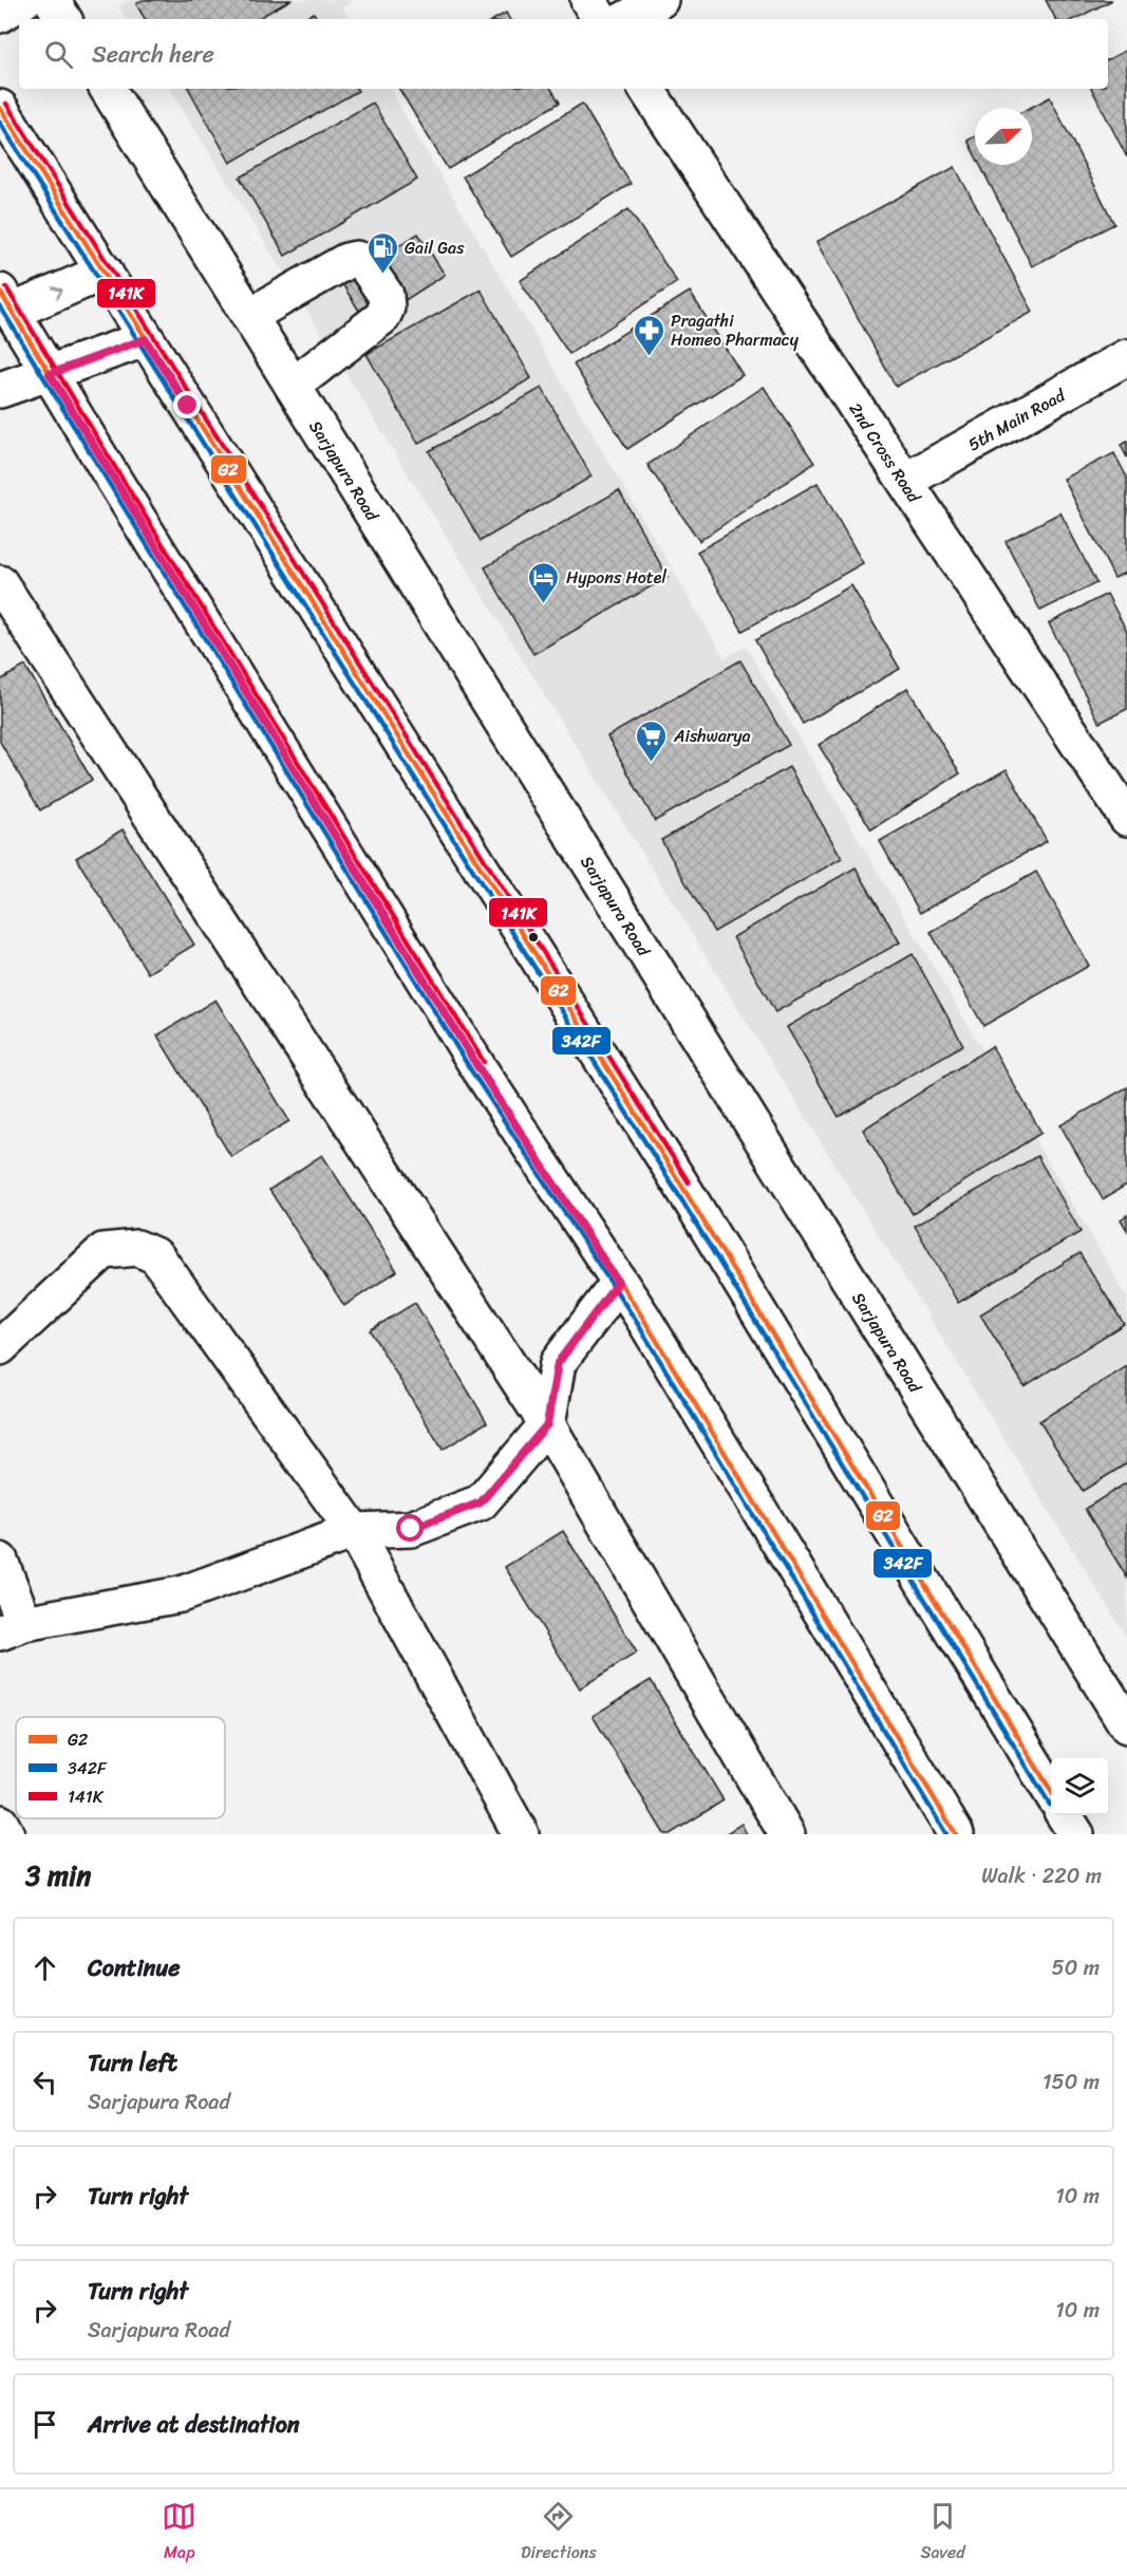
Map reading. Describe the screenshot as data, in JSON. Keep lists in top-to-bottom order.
{
  "streets": {
    "main road": ["5th Main Road", "2nd Cross Road", "Sarjapura Road"]
  },
  "crossings": [
    ["5th Main Road", "2nd Cross Road"]
  ],
  "places": {
    "fuel station": ["Gail Gas"],
    "pharmacy": ["Pragathi Homeo Pharmacy"],
    "hotel": ["Hypons Hotel"],
    "supermarket": ["Aishwarya"]
  },
  "lines": ["transit line 141K", "transit line G2", "transit line 342F"],
  "legend": ["G2", "342F", "141K"],
  "north": "top right",
  "page": {
    "search": "Search here",
    "heading": ["3 min", "Walk · 220 m"],
    "list": [
      ["Continue", "50 m"],
      ["Turn left", "Sarjapura Road", "150 m"],
      ["Turn right", "10 m"],
      ["Turn right", "Sarjapura Road", "10 m"],
      "Arrive at destination"
    ],
    "nav": ["Map", "Directions", "Saved"]
  }
}
